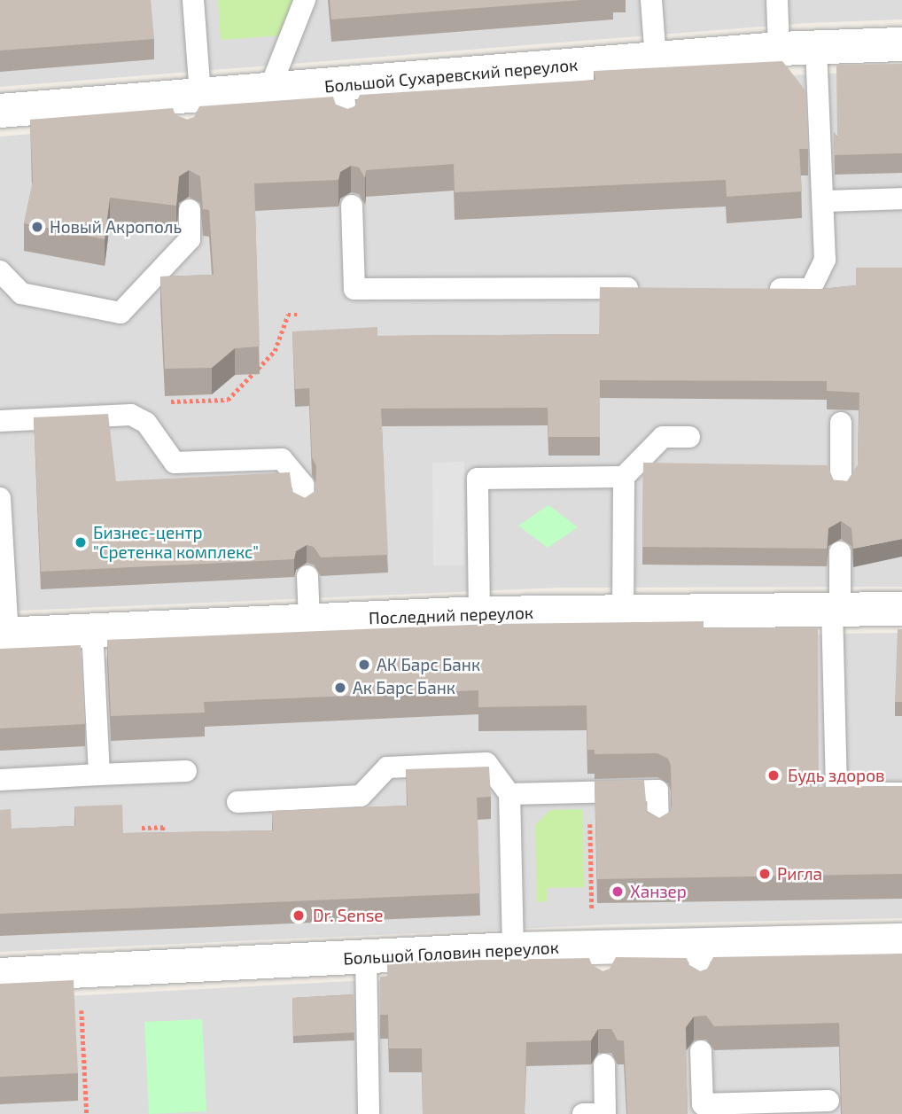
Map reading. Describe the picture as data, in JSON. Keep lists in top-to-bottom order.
{
  "streets": {
    "street": ["Большой Сухаревский переулок", "Последний переулок", "Большой Головин переулок"]
  },
  "places": [
    "Новый Акрополь",
    "Бизнес-центр \"Сретенка комплекс\"",
    "АК Барс Банк",
    "Ак Барс Банк",
    "Будь здоров",
    "Ригла",
    "Ханзер",
    "Dr. Sense"
  ]
}
